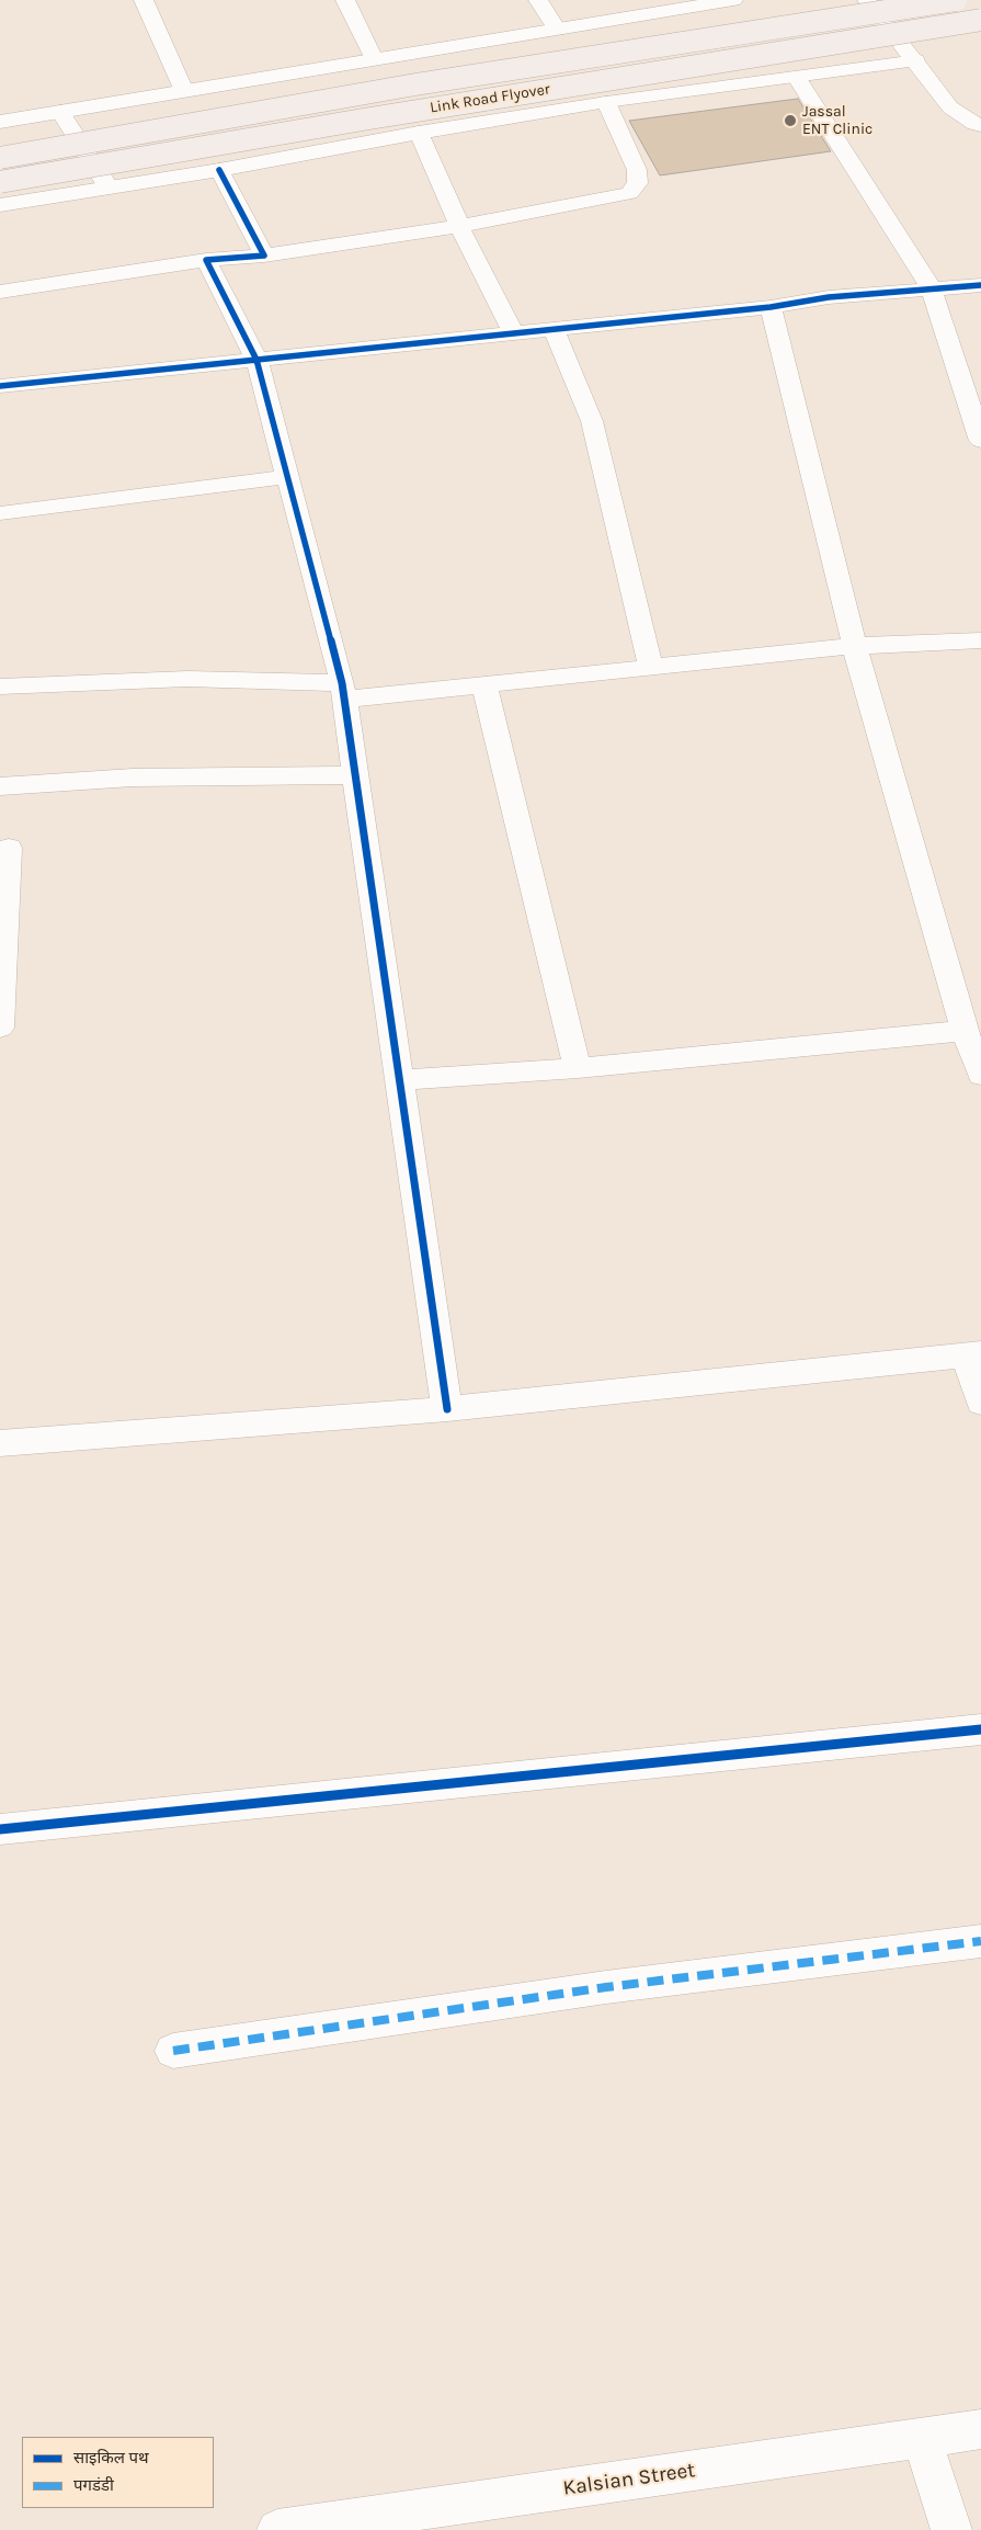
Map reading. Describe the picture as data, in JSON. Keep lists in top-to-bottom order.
{
  "streets": {
    "main road": ["Link Road Flyover"],
    "street": ["Kalsian Street"]
  },
  "places": ["Jassal ENT Clinic"],
  "legend": ["साइकिल पथ", "पगडंडी"]
}
